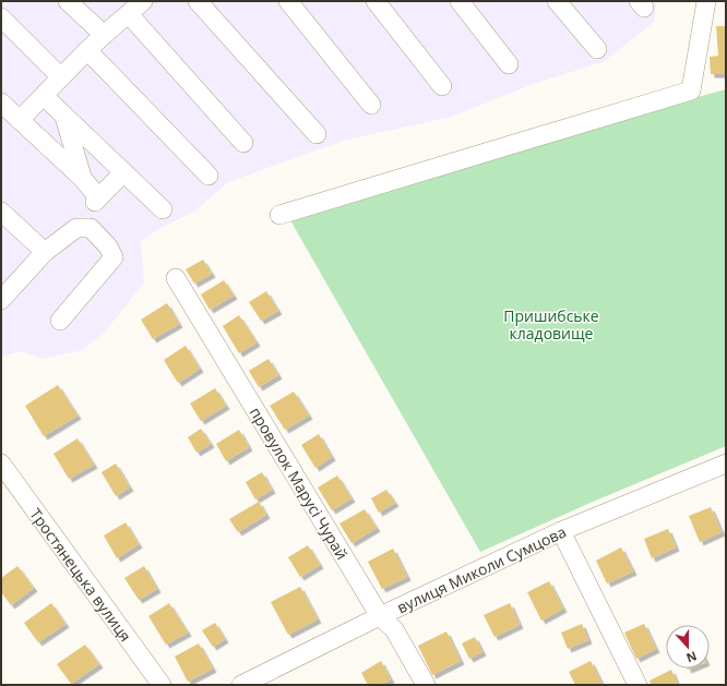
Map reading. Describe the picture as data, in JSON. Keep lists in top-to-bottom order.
{
  "streets": {
    "street": ["провулок Марусі Чурай", "вулиця Миколи Сумцова", "Тростянецька вулиця"]
  },
  "crossings": [
    ["провулок Марусі Чурай", "вулиця Миколи Сумцова"]
  ],
  "parks": ["Пришибське кладовище"],
  "north": "bottom"
}
